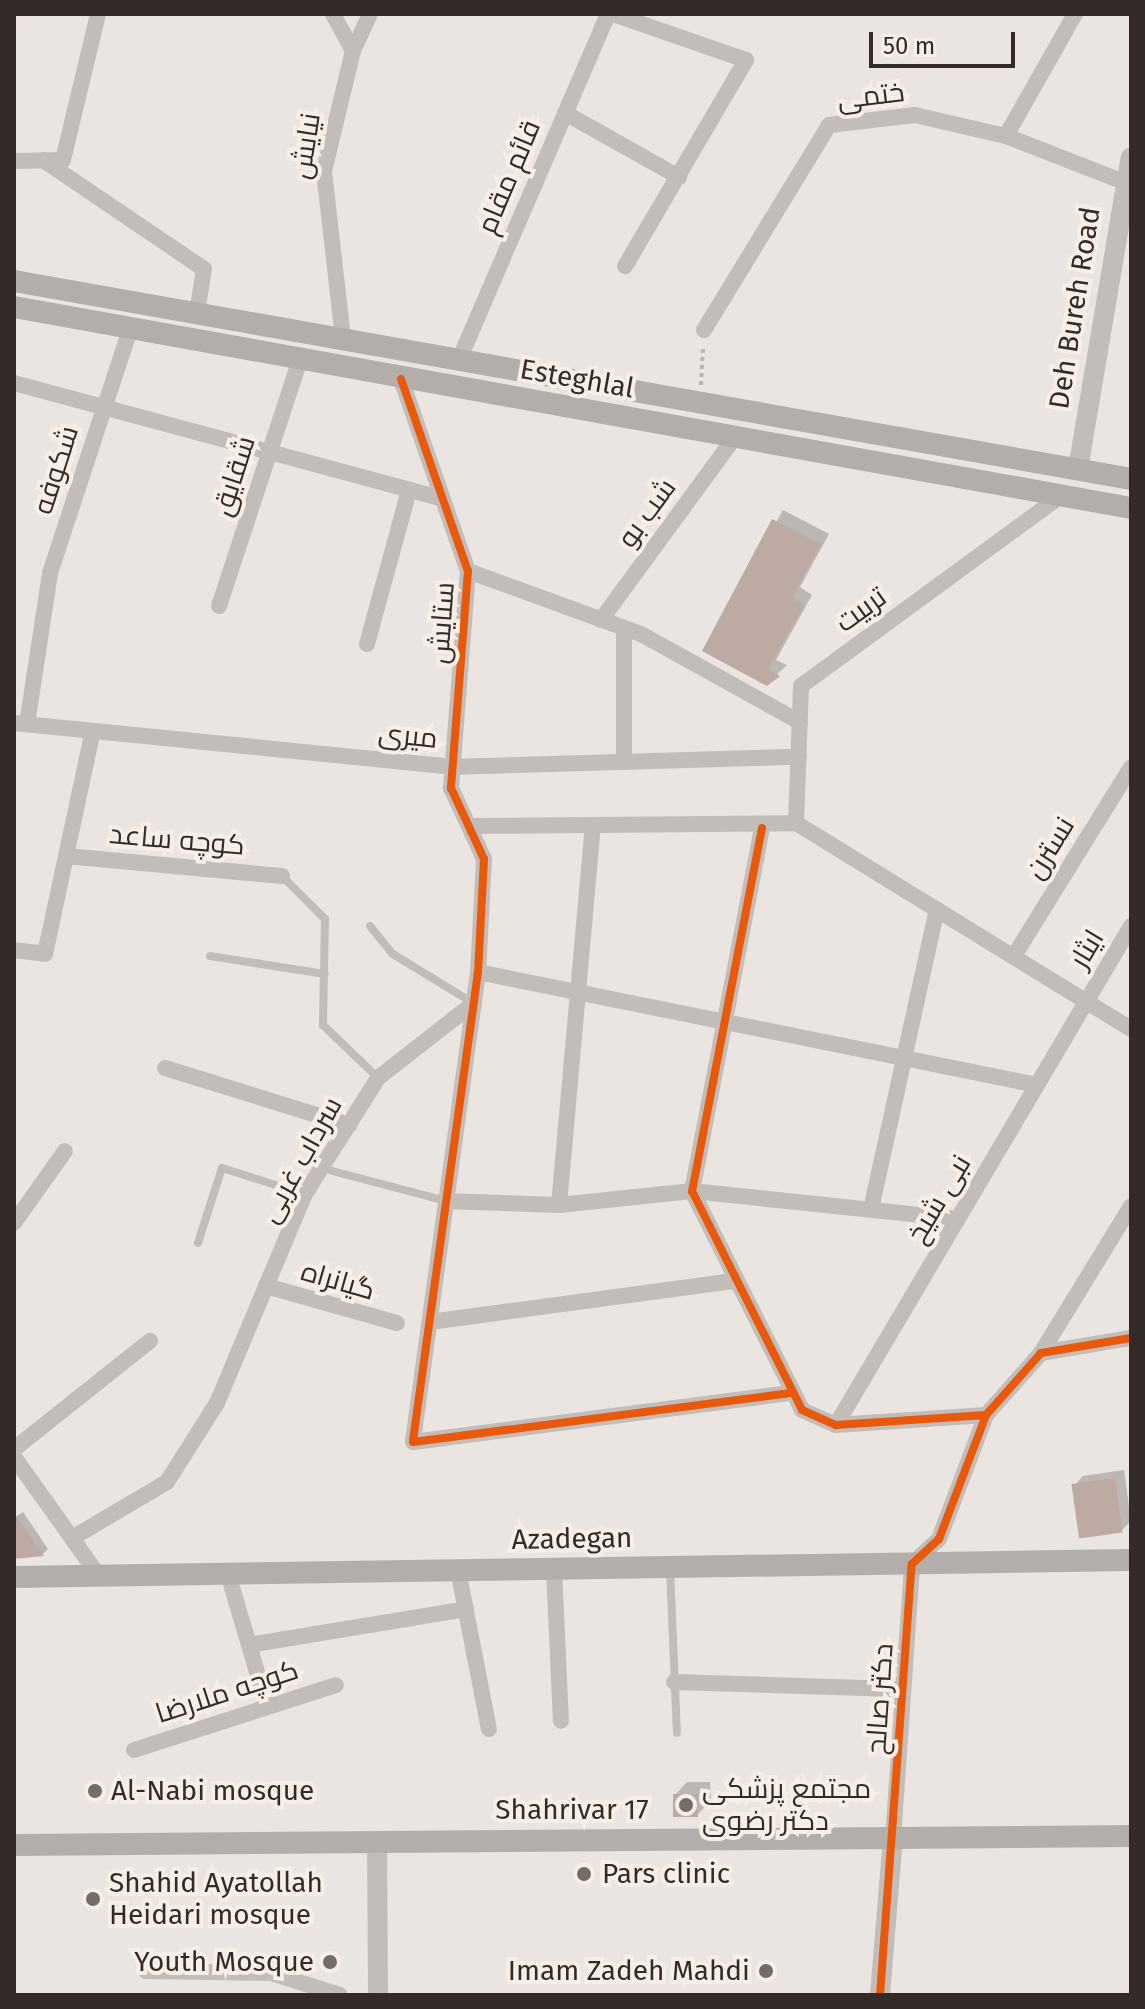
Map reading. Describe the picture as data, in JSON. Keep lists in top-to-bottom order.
{
  "streets": {
    "main road": ["Esteghlal", "Azadegan", "Shahrivar 17"],
    "street": [
      "ختمی",
      "نیایش",
      "قائم مقام",
      "Deh Bureh Road",
      "شکوفه",
      "شقایق",
      "شب بو",
      "تربیت",
      "ستایش",
      "میری",
      "کوچه ساعد",
      "نسترن",
      "ایثار",
      "سرداب غربی",
      "نبی شیخ",
      "گیانراه",
      "کوچه ملارضا",
      "دکتر صالح"
    ]
  },
  "crossings": [
    ["ختمی", "Deh Bureh Road"],
    ["نیایش", "Esteghlal"],
    ["قائم مقام", "Esteghlal"],
    ["Deh Bureh Road", "Esteghlal"],
    ["Esteghlal", "شکوفه"],
    ["Esteghlal", "شقایق"],
    ["Esteghlal", "شب بو"],
    ["Esteghlal", "تربیت"],
    ["Esteghlal", "ستایش"],
    ["شکوفه", "میری"],
    ["تربیت", "میری"],
    ["ستایش", "میری"],
    ["ایثار", "نبی شیخ"],
    ["سرداب غربی", "گیانراه"],
    ["Azadegan", "دکتر صالح"],
    ["دکتر صالح", "Shahrivar 17"]
  ],
  "places": [
    "Al-Nabi mosque",
    "مجتمع پزشکی دکتر رضوی",
    "Pars clinic",
    "Shahid Ayatollah Heidari mosque",
    "Youth Mosque",
    "Imam Zadeh Mahdi"
  ],
  "scale_bar": "50 m"
}
